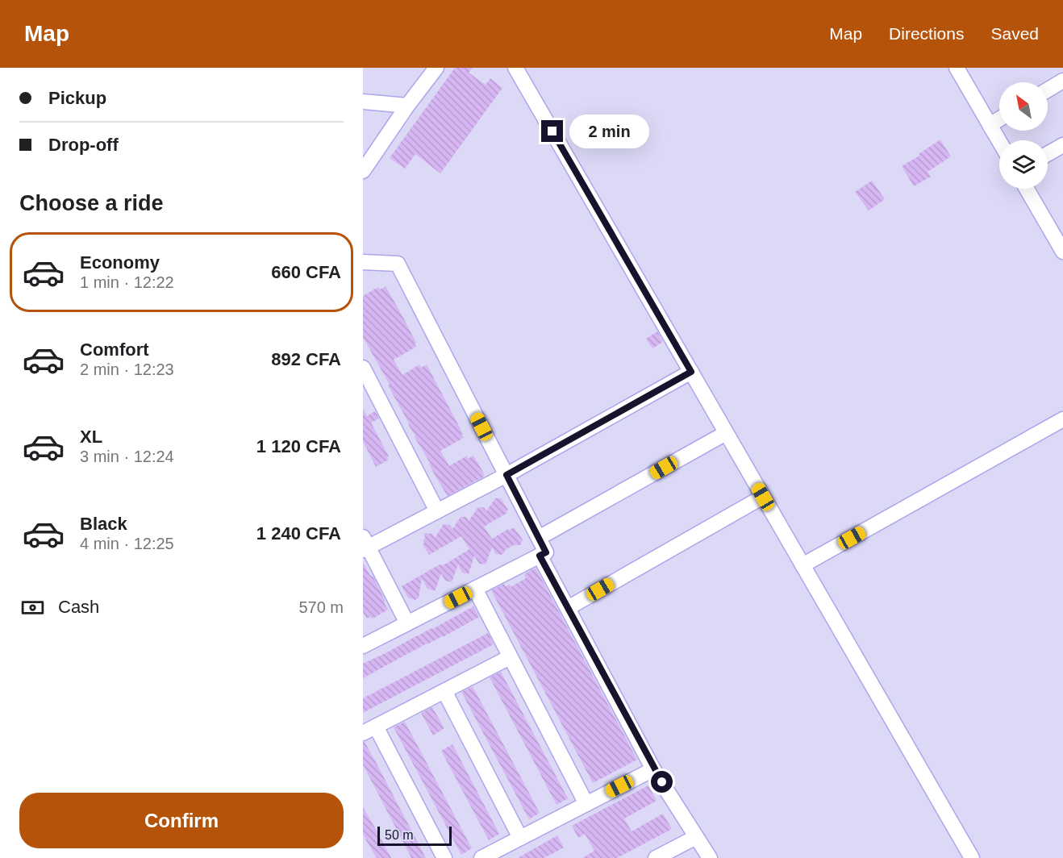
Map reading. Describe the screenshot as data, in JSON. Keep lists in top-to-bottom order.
{
  "scale_bar": "50 m",
  "north": "top left",
  "page": {
    "header": "Map",
    "nav": ["Map", "Directions", "Saved"],
    "banner": ["Pickup", "Drop-off"],
    "bubble": "2 min",
    "heading": "Choose a ride",
    "list": [
      {
        "name": "Economy",
        "note": "1 min · 12:22",
        "value": "660 CFA"
      },
      {
        "name": "Comfort",
        "note": "2 min · 12:23",
        "value": "892 CFA"
      },
      {
        "name": "XL",
        "note": "3 min · 12:24",
        "value": "1 120 CFA"
      },
      {
        "name": "Black",
        "note": "4 min · 12:25",
        "value": "1 240 CFA"
      }
    ],
    "pay": ["Cash", "570 m"],
    "buttons": "Confirm",
    "scale": "50 m"
  }
}
